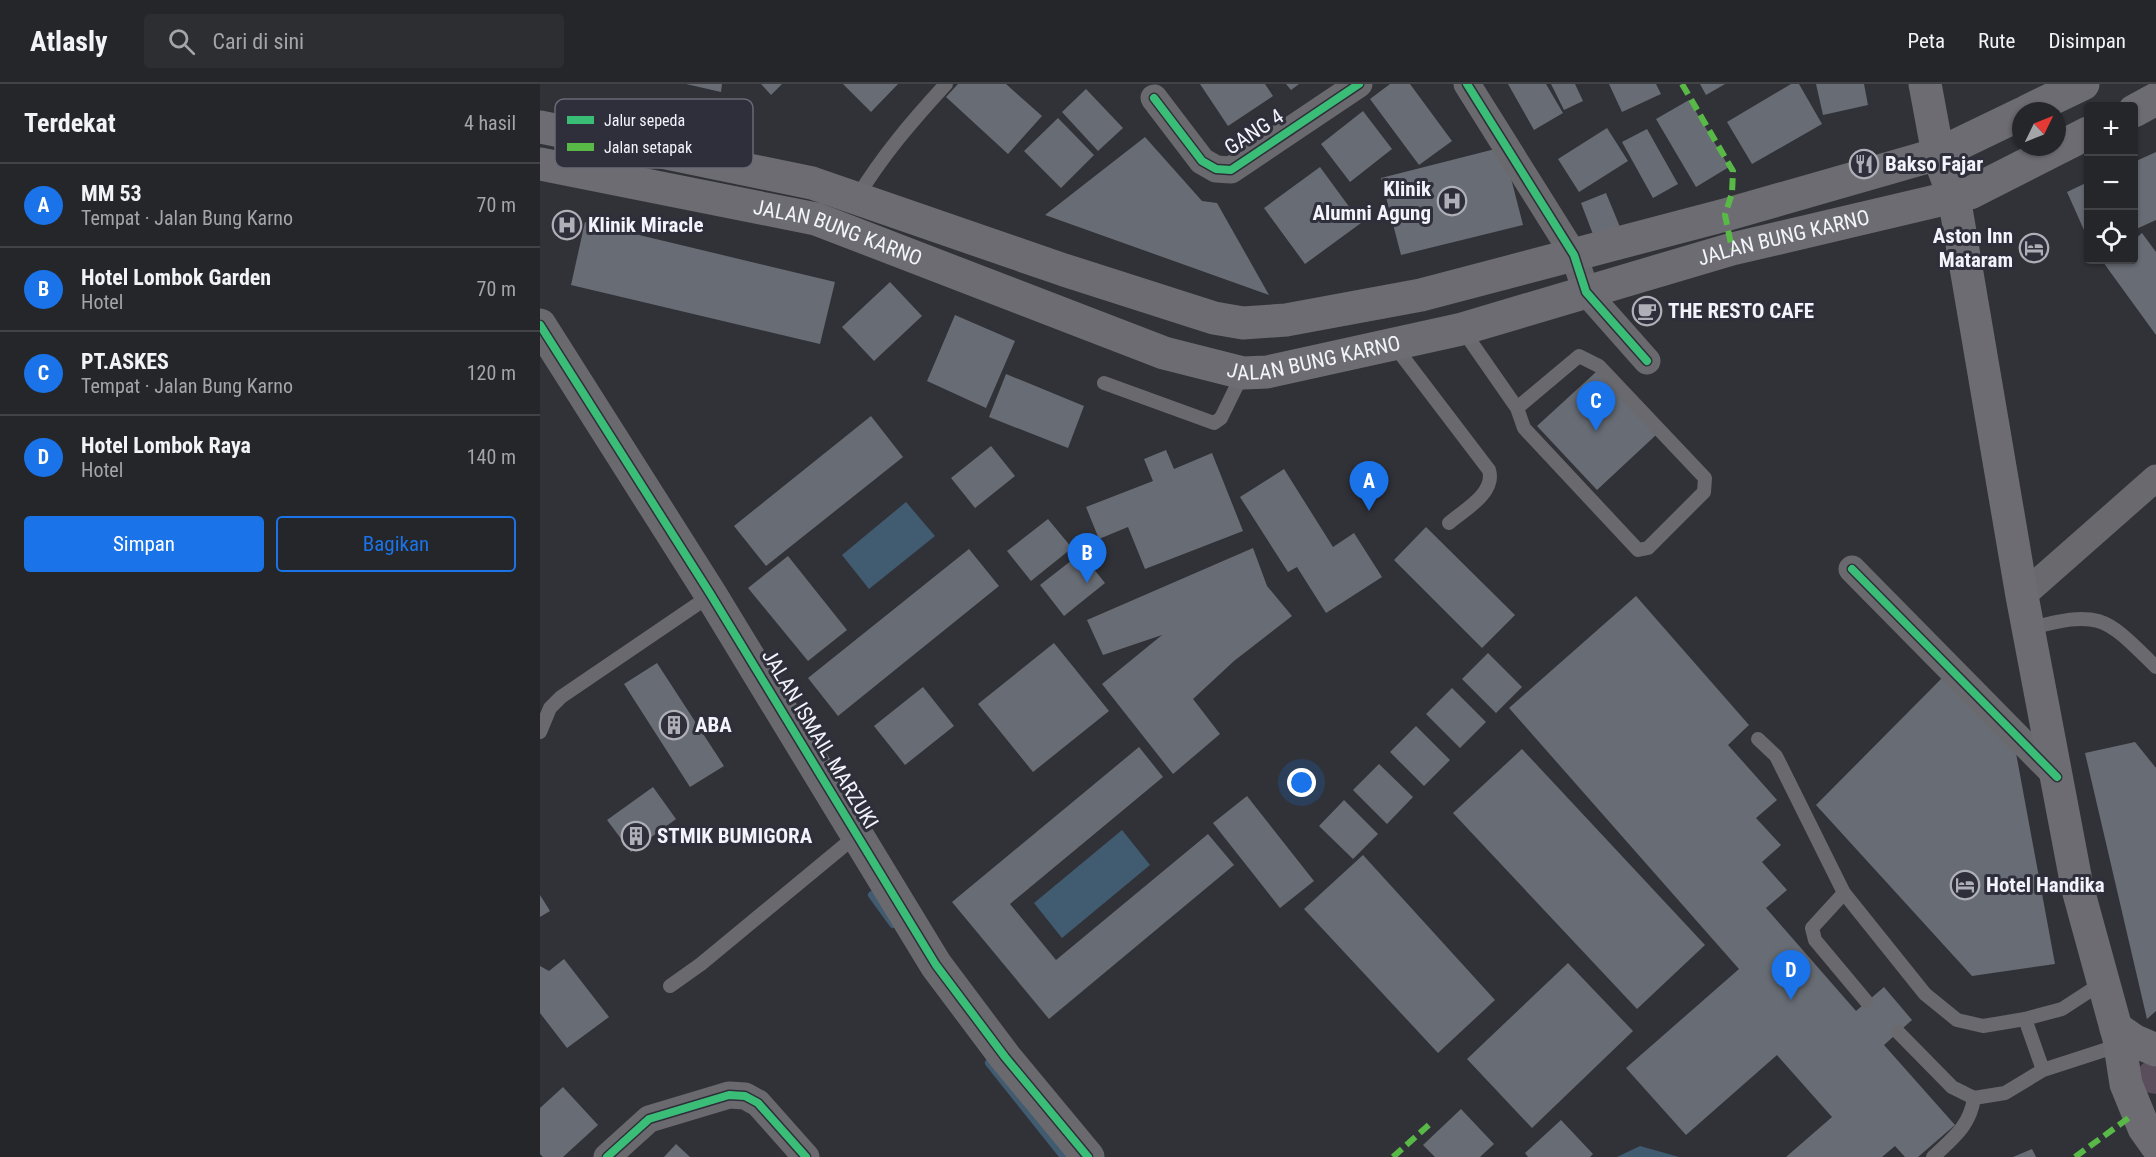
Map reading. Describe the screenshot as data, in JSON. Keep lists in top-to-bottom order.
{
  "streets": {
    "main road": ["JALAN BUNG KARNO"],
    "street": ["GANG 4", "JALAN ISMAIL MARZUKI"]
  },
  "places": {
    "restaurant": ["Bakso Fajar"],
    "hospital": ["Klinik Alumni Agung", "Klinik Miracle"],
    "hotel": ["Aston Inn Mataram", "Hotel Handika"],
    "cafe": ["THE RESTO CAFE"],
    "building": ["ABA", "STMIK BUMIGORA"]
  },
  "legend": ["Jalur sepeda", "Jalan setapak"],
  "north": "top right",
  "page": {
    "header": "Atlasly",
    "search": "Cari di sini",
    "nav": ["Peta", "Rute", "Disimpan"],
    "heading": ["Terdekat", "4 hasil"],
    "map_buttons": ["+", "−"],
    "list": [
      {
        "mark": "A",
        "name": "MM 53",
        "note": "Tempat · Jalan Bung Karno",
        "value": "70 m"
      },
      {
        "mark": "B",
        "name": "Hotel Lombok Garden",
        "note": "Hotel",
        "value": "70 m"
      },
      {
        "mark": "C",
        "name": "PT.ASKES",
        "note": "Tempat · Jalan Bung Karno",
        "value": "120 m"
      },
      {
        "mark": "D",
        "name": "Hotel Lombok Raya",
        "note": "Hotel",
        "value": "140 m"
      }
    ],
    "pins": [
      "C",
      "A",
      "B",
      "D"
    ],
    "buttons": ["Simpan", "Bagikan"]
  }
}
